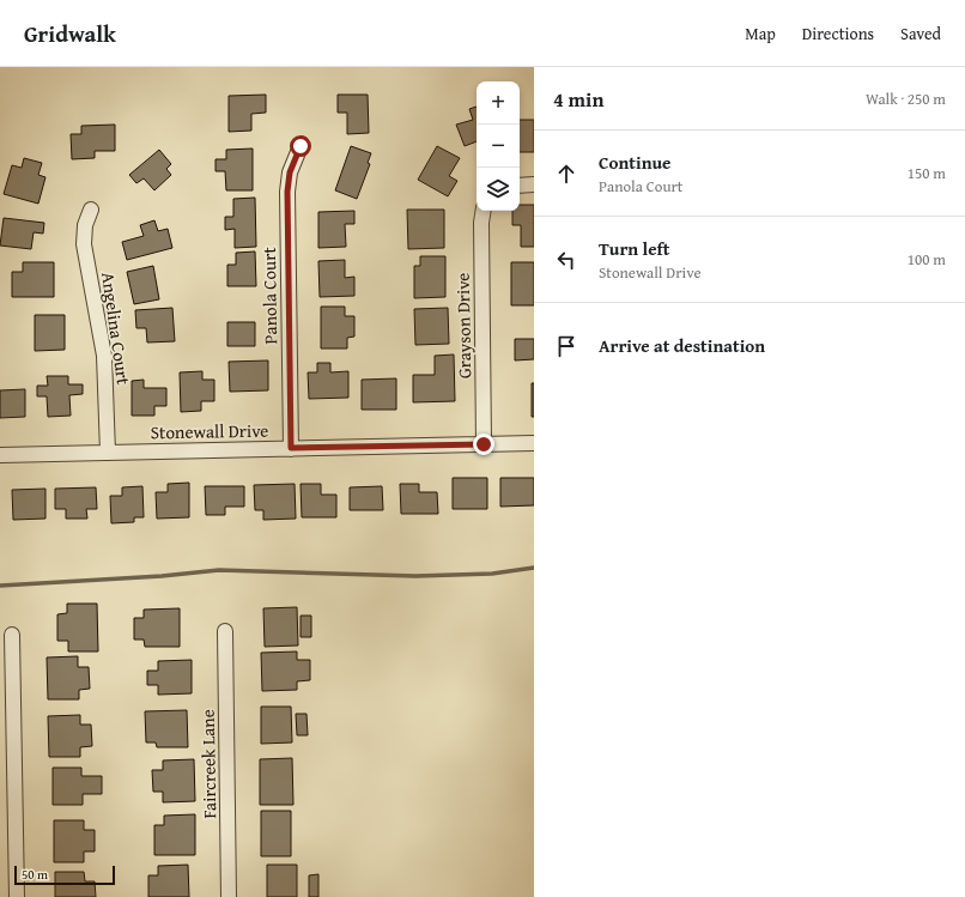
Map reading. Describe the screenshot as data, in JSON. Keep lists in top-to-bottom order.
{
  "streets": {
    "street": [
      "Panola Court",
      "Grayson Drive",
      "Angelina Court",
      "Stonewall Drive",
      "Faircreek Lane"
    ]
  },
  "crossings": [
    ["Panola Court", "Stonewall Drive"],
    ["Grayson Drive", "Stonewall Drive"],
    ["Angelina Court", "Stonewall Drive"]
  ],
  "scale_bar": "50 m",
  "page": {
    "header": "Gridwalk",
    "nav": ["Map", "Directions", "Saved"],
    "heading": ["4 min", "Walk · 250 m"],
    "map_buttons": ["+", "−"],
    "list": [
      ["Continue", "Panola Court", "150 m"],
      ["Turn left", "Stonewall Drive", "100 m"],
      "Arrive at destination"
    ],
    "scale": "50 m"
  }
}
